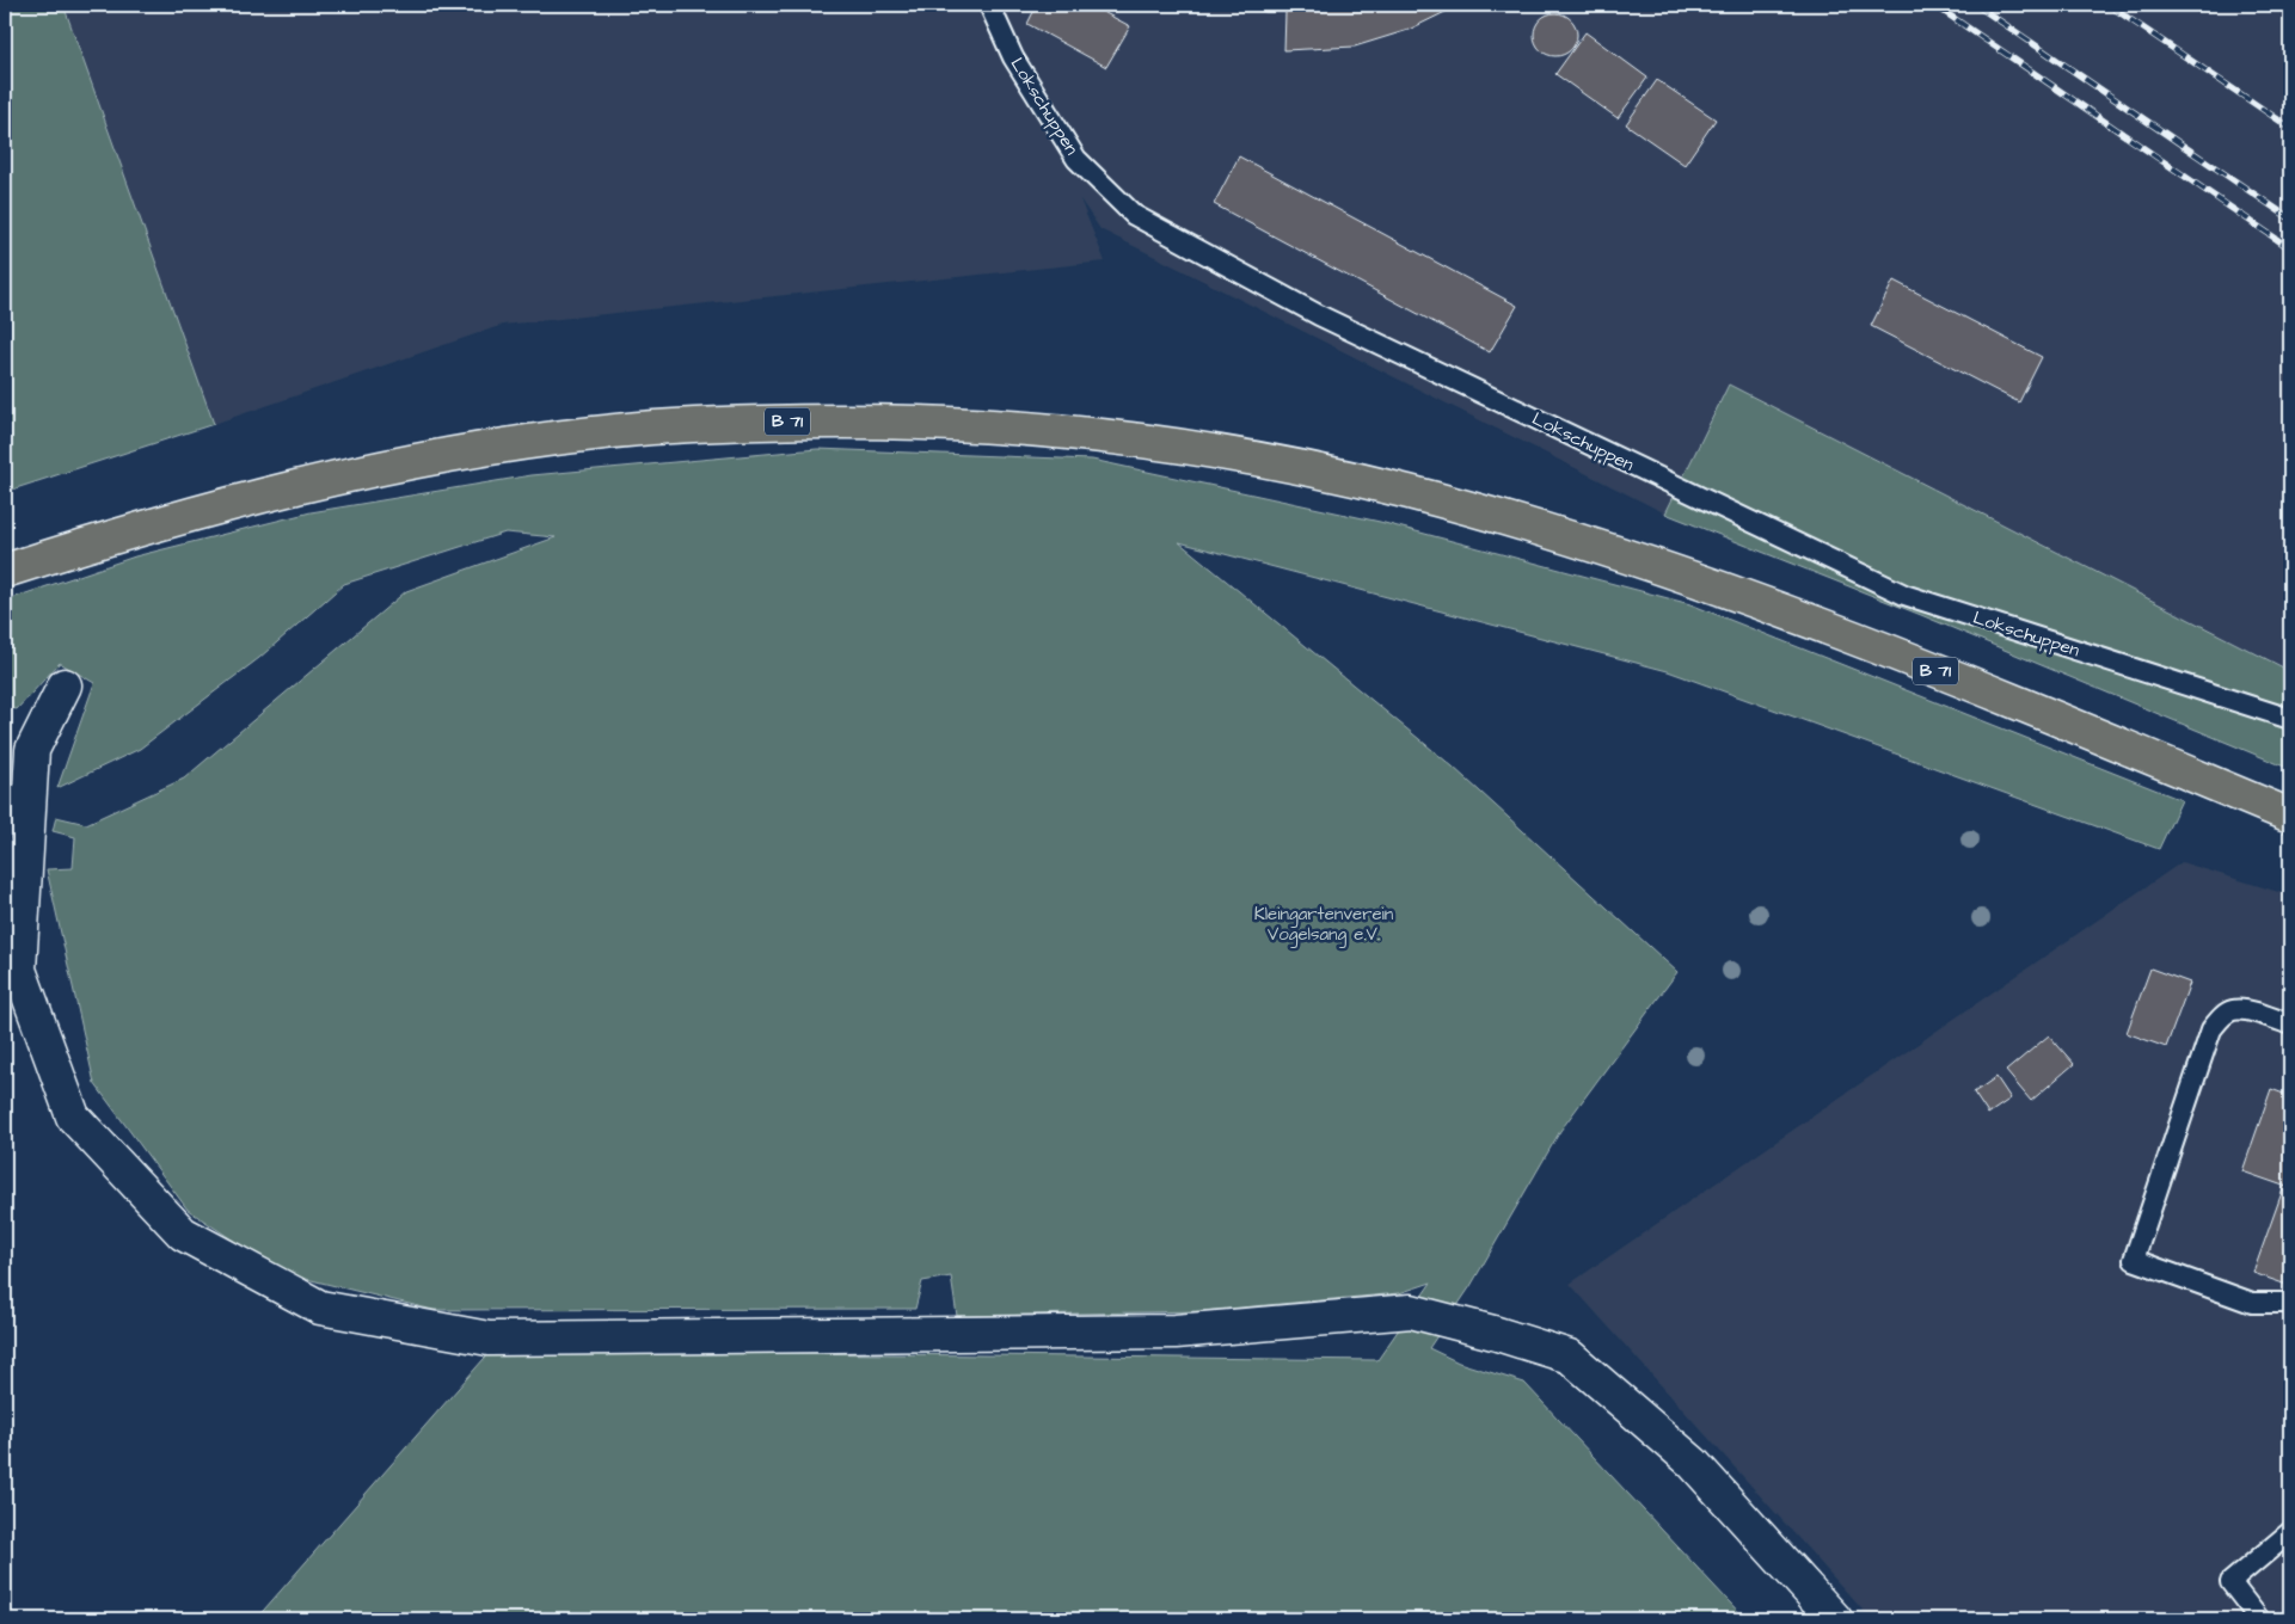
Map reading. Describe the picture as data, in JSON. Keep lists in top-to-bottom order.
{
  "streets": {
    "main road": ["B 71"],
    "lane": ["Lokschuppen"]
  },
  "parks": ["Kleingartenverein Vogelsang e.V."]
}
